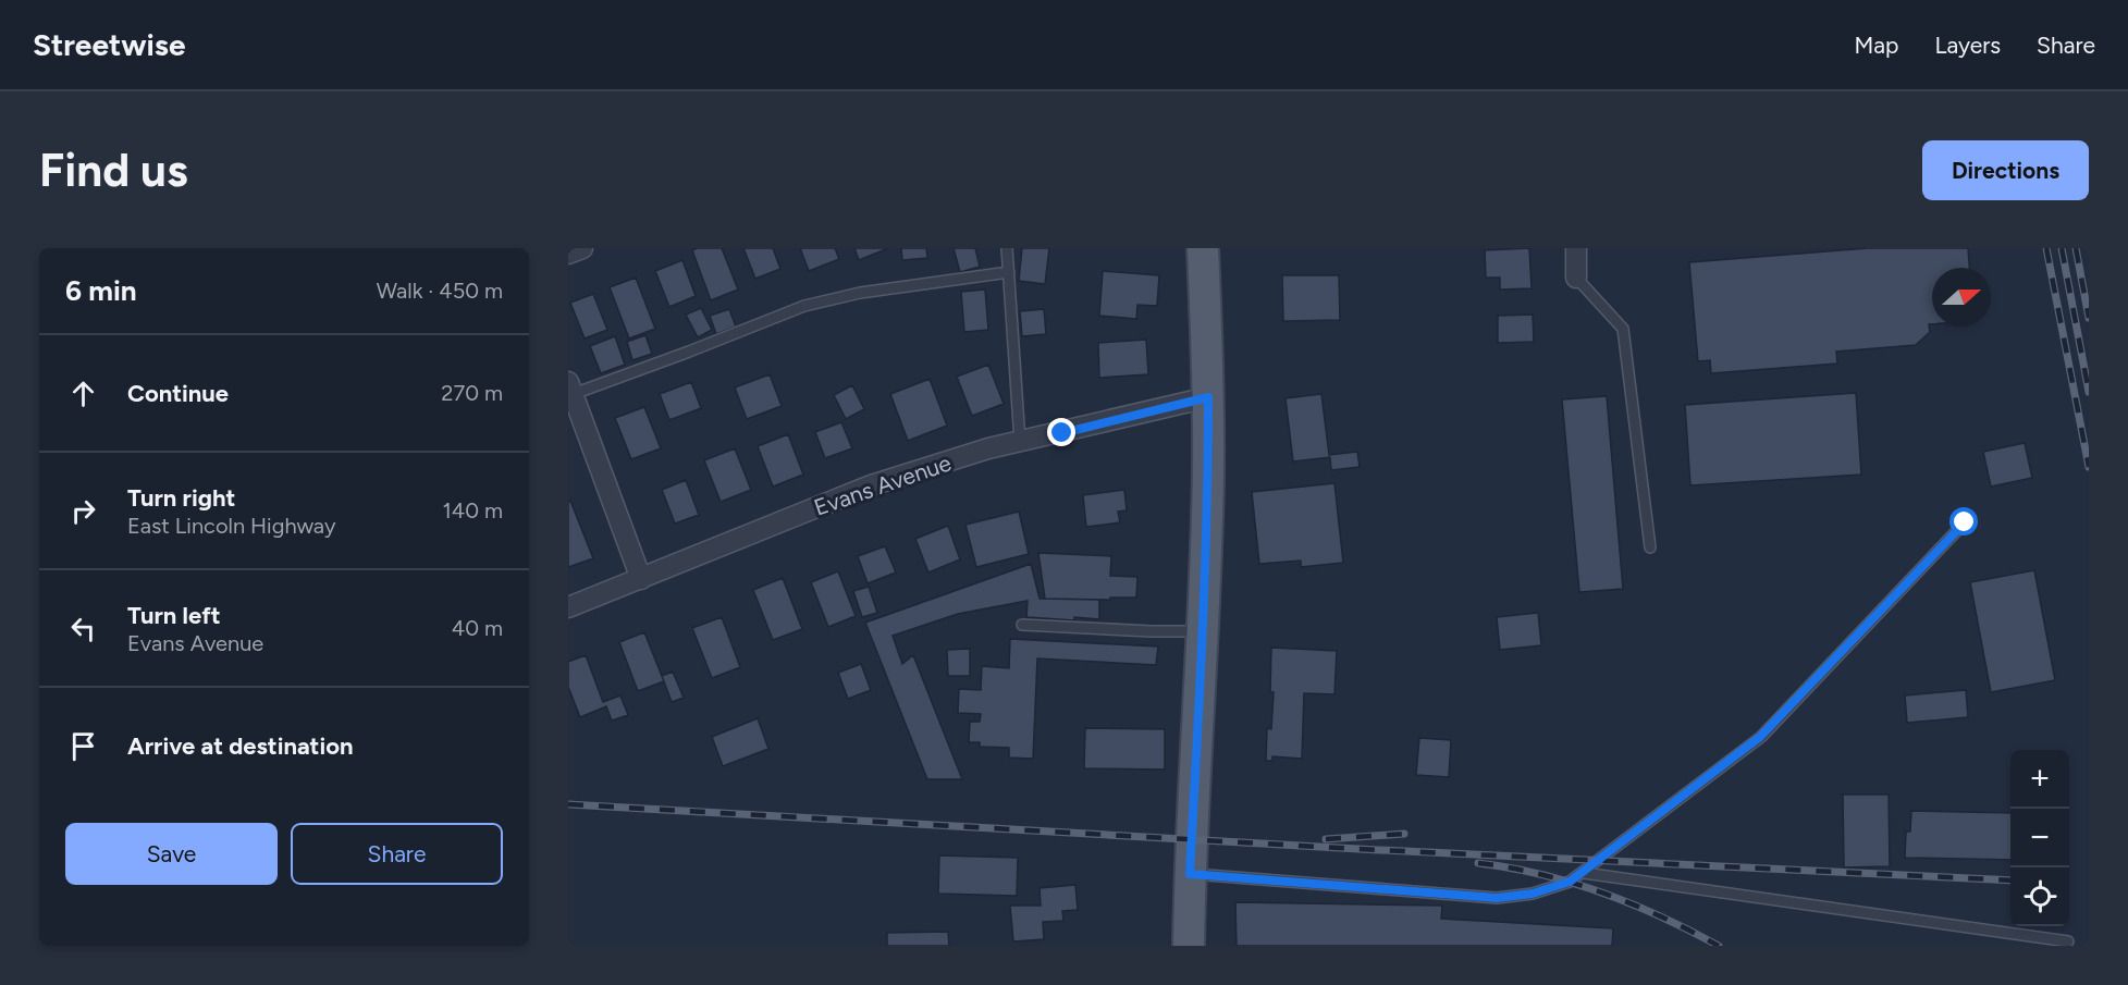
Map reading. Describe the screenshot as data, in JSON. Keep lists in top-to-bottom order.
{
  "streets": {
    "street": ["Evans Avenue"]
  },
  "north": "right",
  "page": {
    "header": "Streetwise",
    "nav": ["Map", "Layers", "Share"],
    "buttons": [
      "Directions",
      ["Save", "Share"]
    ],
    "title": "Find us",
    "heading": ["6 min", "Walk · 450 m"],
    "list": [
      ["Continue", "270 m"],
      ["Turn right", "East Lincoln Highway", "140 m"],
      ["Turn left", "Evans Avenue", "40 m"],
      "Arrive at destination"
    ],
    "map_buttons": ["+", "−"]
  }
}
